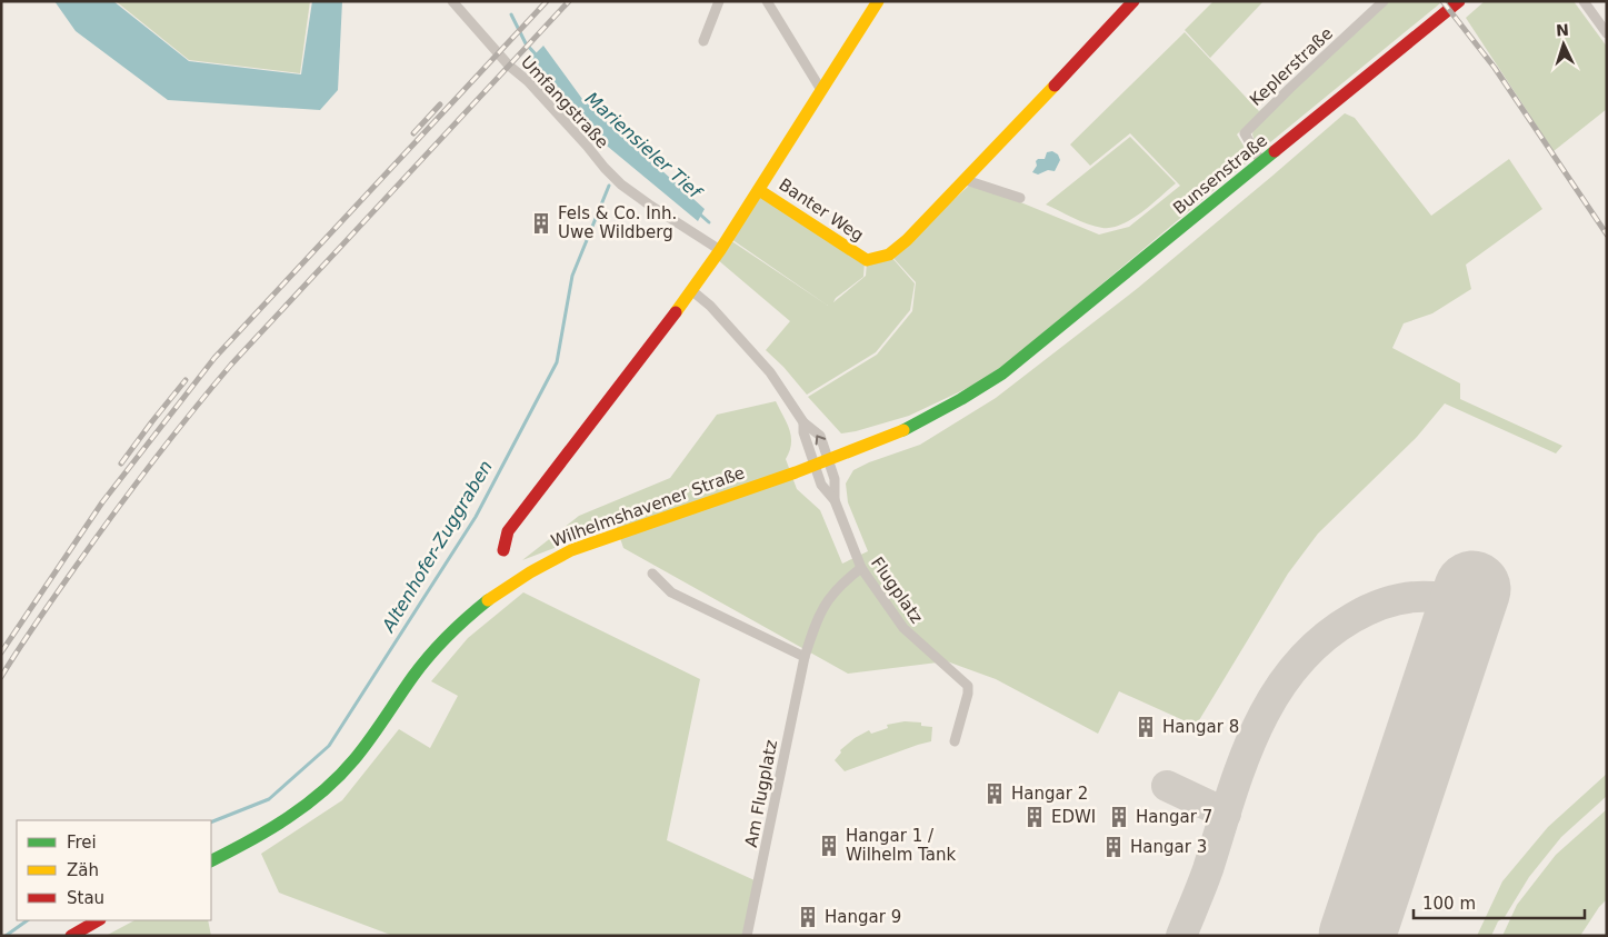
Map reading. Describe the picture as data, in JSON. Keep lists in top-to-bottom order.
{
  "streets": {
    "street": [
      "Keplerstraße",
      "Umfangstraße",
      "Bunsenstraße",
      "Banter Weg",
      "Wilhelmshavener Straße",
      "Flugplatz",
      "Am Flugplatz"
    ]
  },
  "crossings": [
    ["Keplerstraße", "Bunsenstraße"],
    ["Bunsenstraße", "Wilhelmshavener Straße"],
    ["Wilhelmshavener Straße", "Flugplatz"],
    ["Flugplatz", "Am Flugplatz"]
  ],
  "water": ["Mariensieler Tief", "Altenhofer-Zuggraben"],
  "places": {
    "building": [
      "Fels & Co. Inh. Uwe Wildberg",
      "Hangar 8",
      "Hangar 2",
      "EDWI",
      "Hangar 7",
      "Hangar 1 / Wilhelm Tank",
      "Hangar 3",
      "Hangar 9"
    ]
  },
  "legend": ["Frei", "Zäh", "Stau"],
  "scale_bar": "100 m",
  "north": "top"
}
